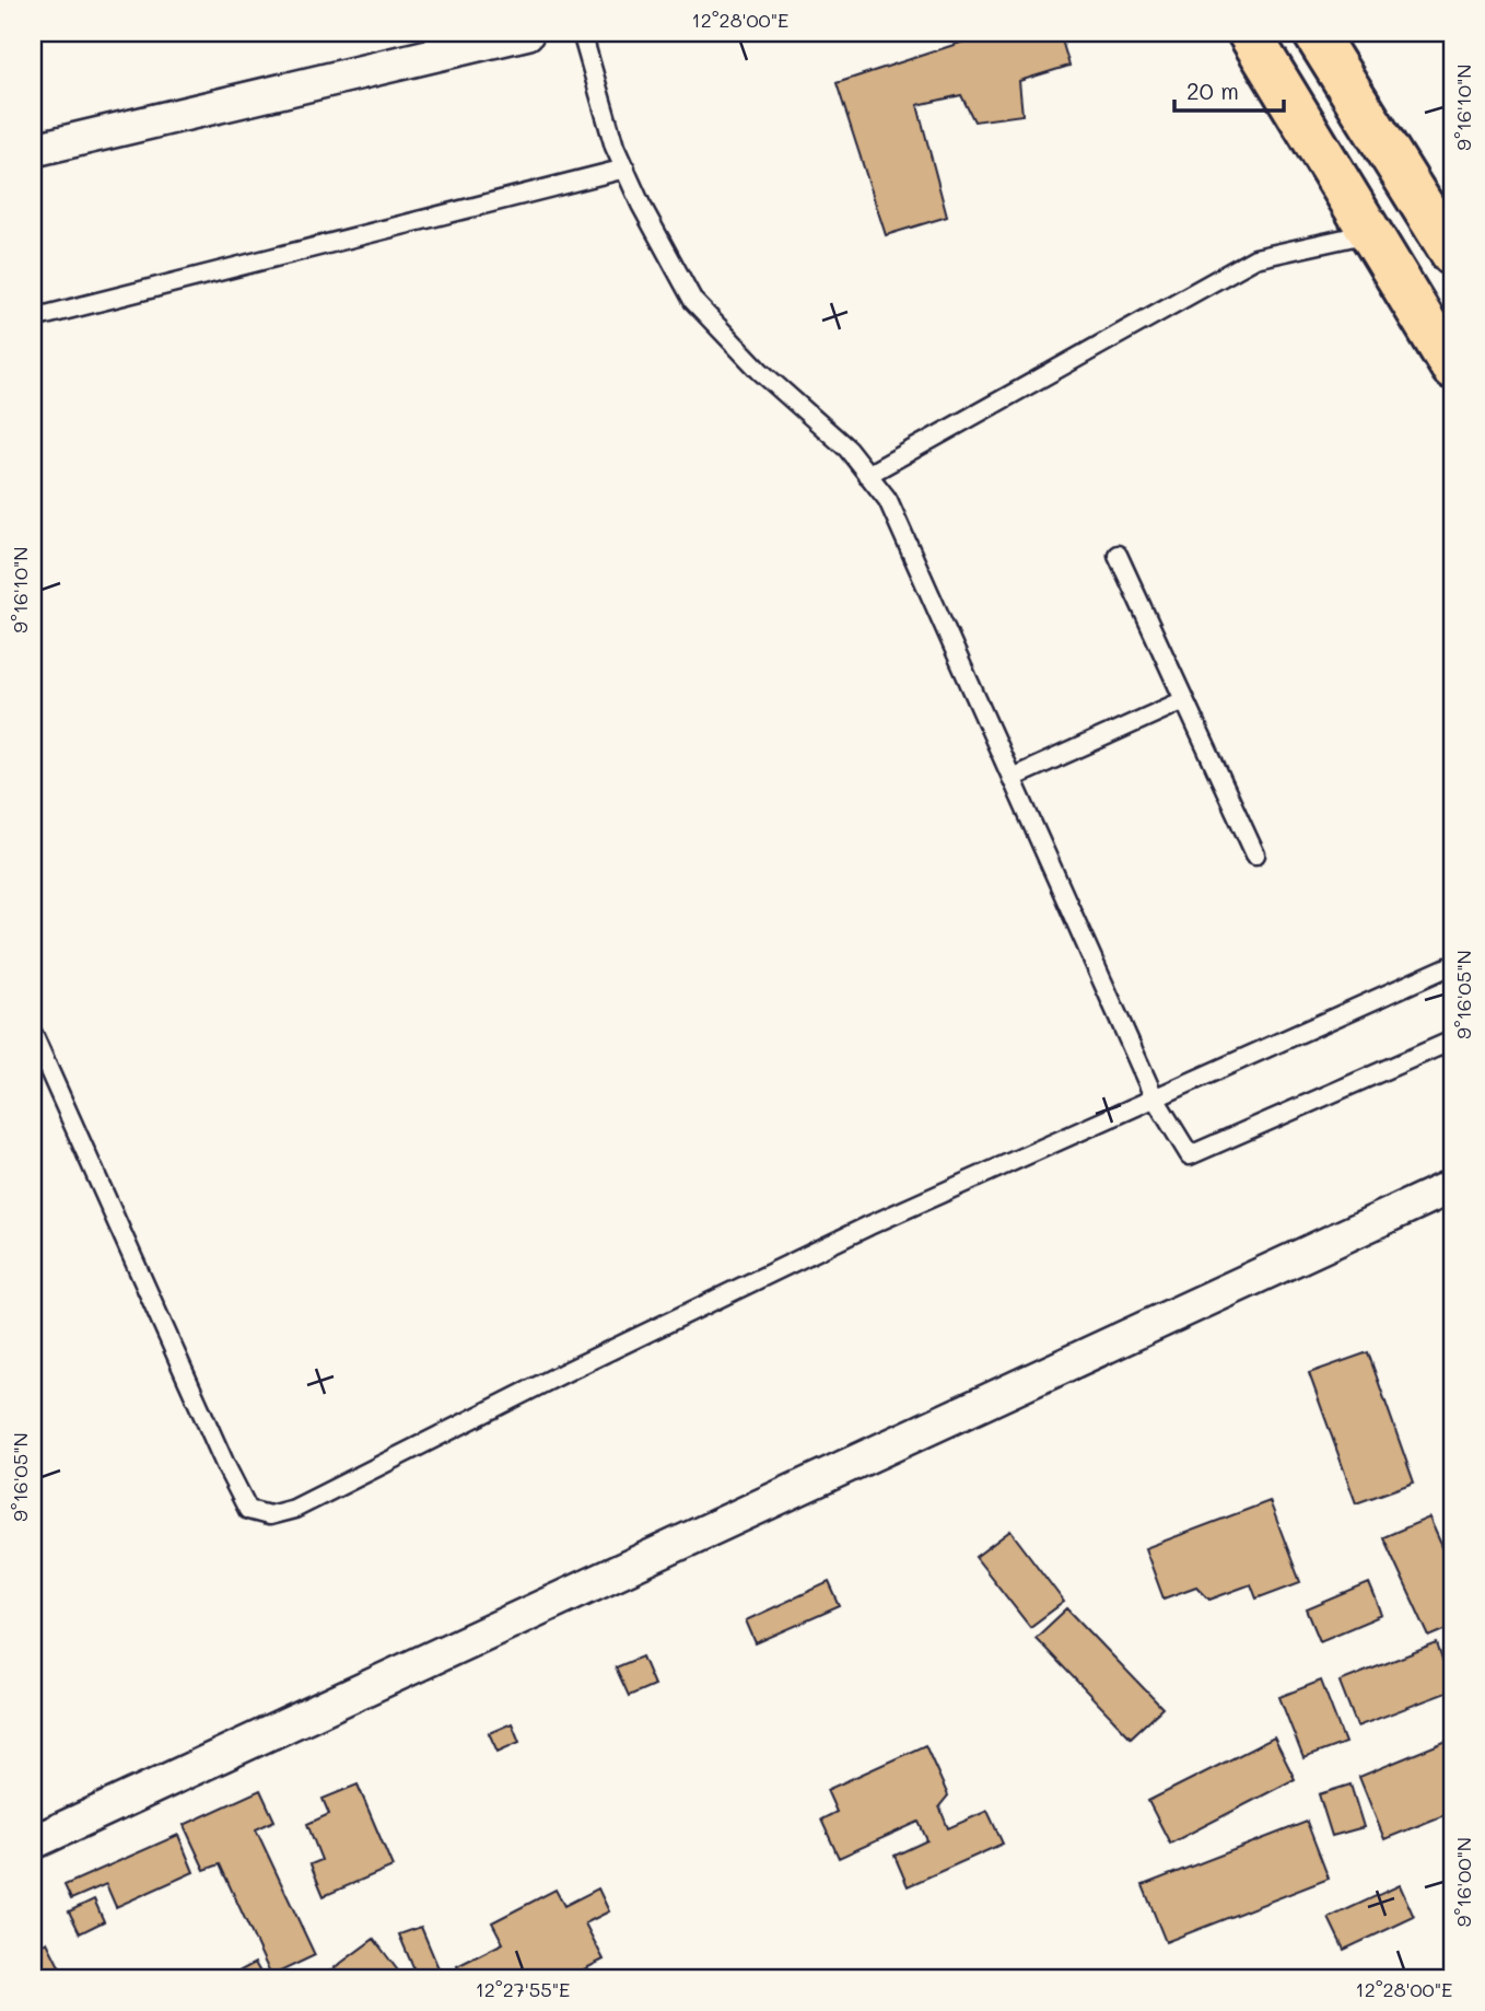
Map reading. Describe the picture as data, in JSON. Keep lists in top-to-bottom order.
{
  "scale_bar": "20 m",
  "coordinates": [
    "12°28'00\"E",
    "9°16'10\"N",
    "9°16'05\"N",
    "9°16'00\"N",
    "12°27'55\"E"
  ]
}
